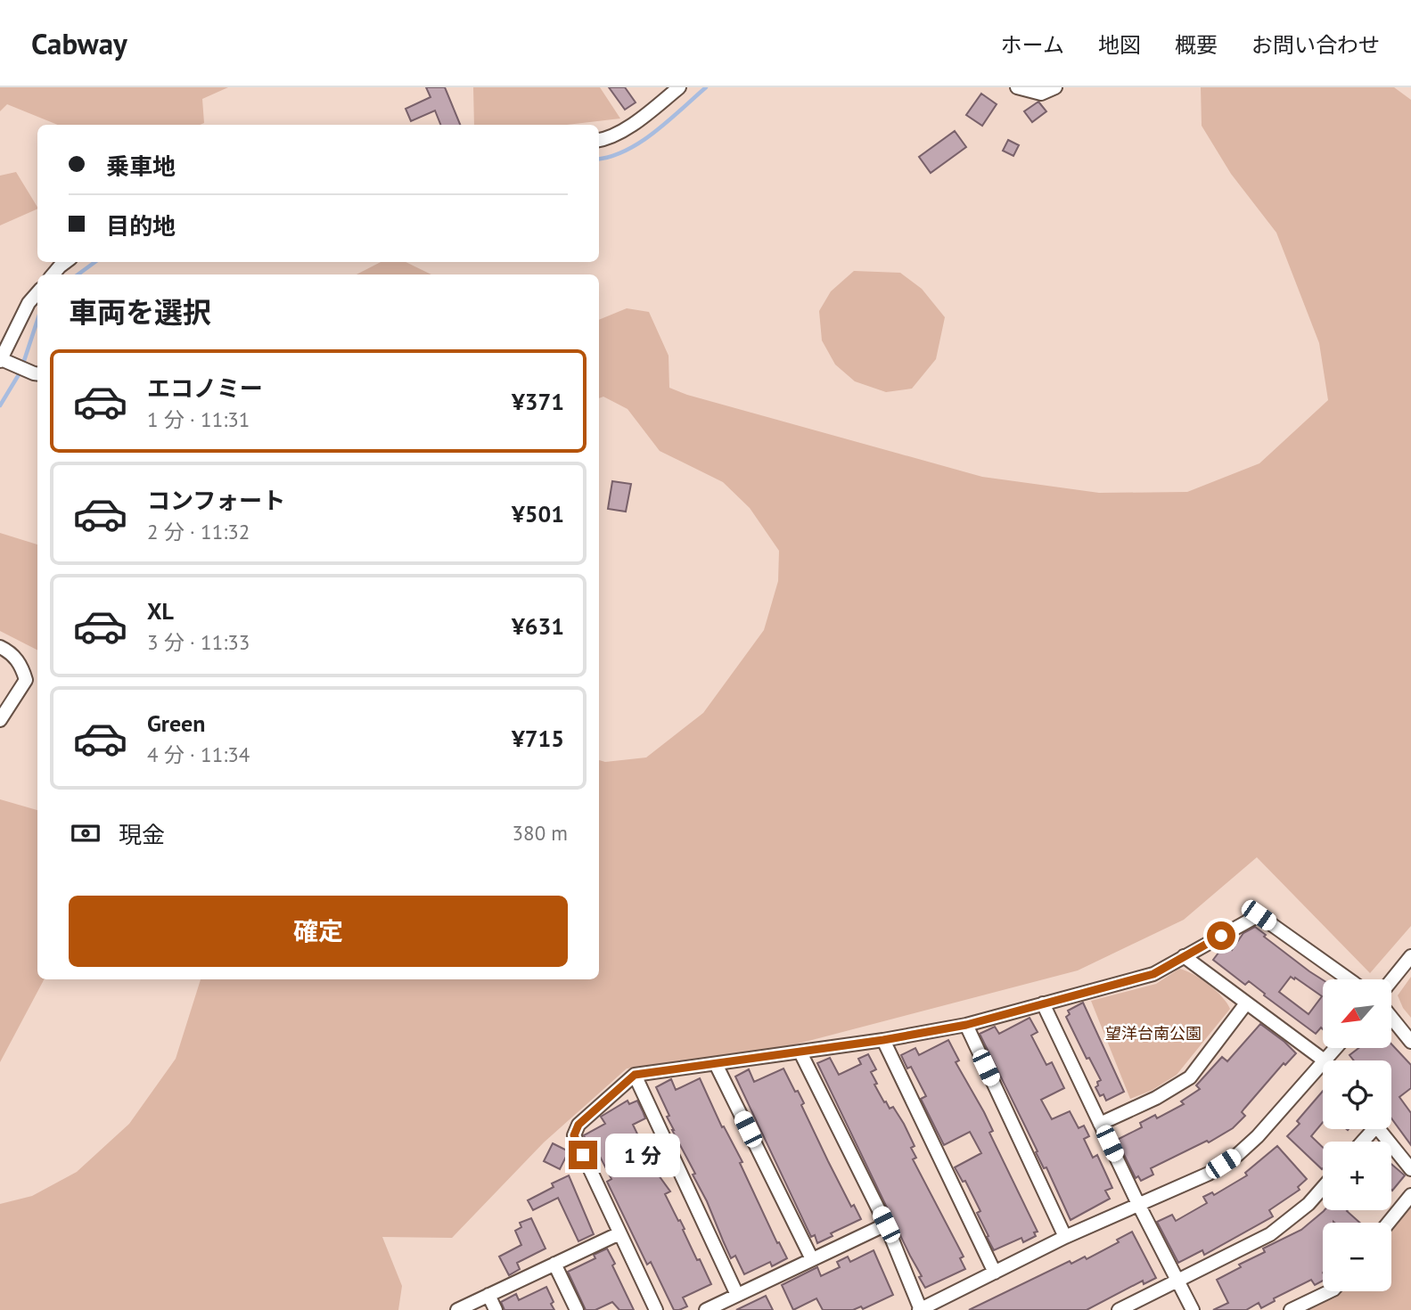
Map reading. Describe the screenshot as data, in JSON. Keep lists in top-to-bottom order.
{
  "parks": ["望洋台南公園"],
  "north": "bottom left",
  "page": {
    "header": "Cabway",
    "nav": [
      "ホーム",
      "地図",
      "概要",
      "お問い合わせ"
    ],
    "banner": ["乗車地", "目的地"],
    "heading": "車両を選択",
    "list": [
      {
        "name": "エコノミー",
        "note": "1 分 · 11:31",
        "value": "¥371"
      },
      {
        "name": "コンフォート",
        "note": "2 分 · 11:32",
        "value": "¥501"
      },
      {
        "name": "XL",
        "note": "3 分 · 11:33",
        "value": "¥631"
      },
      {
        "name": "Green",
        "note": "4 分 · 11:34",
        "value": "¥715"
      }
    ],
    "pay": ["現金", "380 m"],
    "buttons": "確定",
    "map_buttons": ["+", "−"],
    "bubble": "1 分"
  }
}
